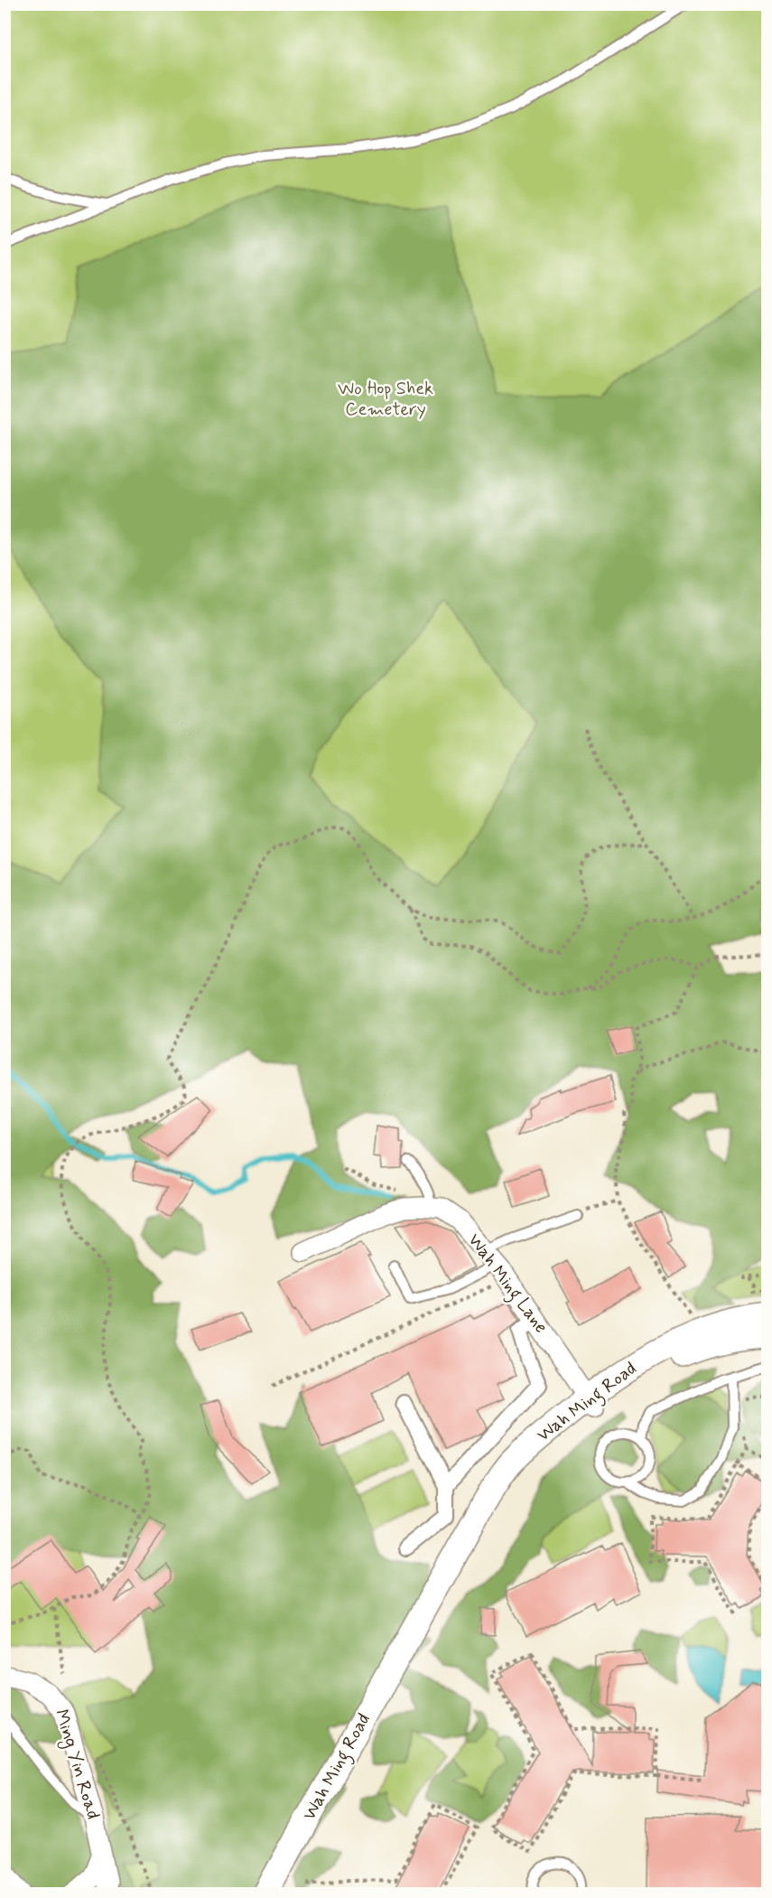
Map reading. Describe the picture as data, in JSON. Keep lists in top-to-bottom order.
{
  "streets": {
    "street": ["Wah Ming Lane", "Wah Ming Road", "Ming Yin Road"]
  },
  "crossings": [
    ["Wah Ming Lane", "Wah Ming Road"]
  ],
  "parks": ["Wo Hop Shek Cemetery"]
}
